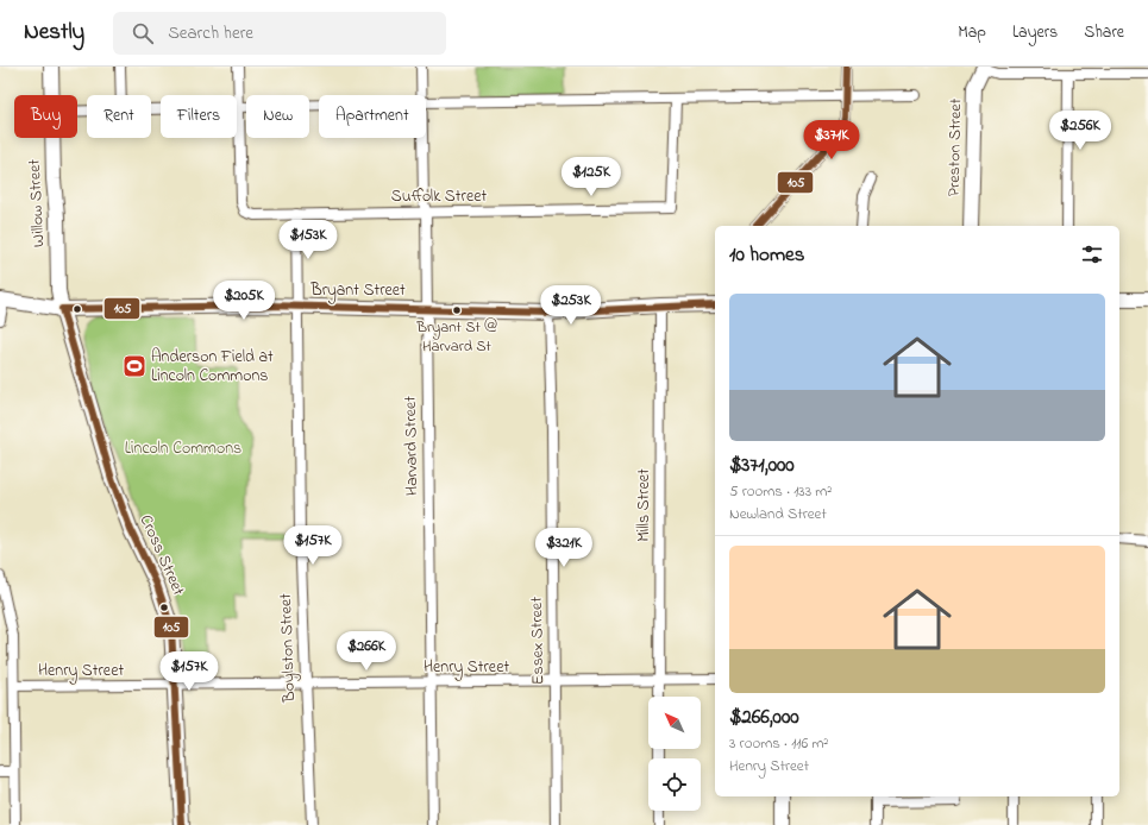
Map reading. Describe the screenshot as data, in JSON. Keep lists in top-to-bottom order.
{
  "streets": {
    "main road": [
      "Preston Street",
      "Willow Street",
      "Bryant Street",
      "Cross Street"
    ],
    "street": [
      "Suffolk Street",
      "Harvard Street",
      "Mills Street",
      "Essex Street",
      "Boylston Street",
      "Henry Street"
    ]
  },
  "crossings": [
    ["Suffolk Street", "Harvard Street"],
    ["Suffolk Street", "Boylston Street"],
    ["Willow Street", "Bryant Street"],
    ["Willow Street", "Cross Street"],
    ["Bryant Street", "Harvard Street"],
    ["Bryant Street", "Mills Street"],
    ["Bryant Street", "Cross Street"],
    ["Bryant Street", "Essex Street"],
    ["Bryant Street", "Boylston Street"],
    ["Harvard Street", "Henry Street"],
    ["Mills Street", "Henry Street"],
    ["Cross Street", "Henry Street"],
    ["Essex Street", "Henry Street"],
    ["Boylston Street", "Henry Street"]
  ],
  "parks": ["Lincoln Commons"],
  "places": {
    "other": ["Bryant St @ Harvard St"],
    "sports": ["Anderson Field at Lincoln Commons"]
  },
  "lines": ["transit line 105"],
  "north": "top left",
  "page": {
    "header": "Nestly",
    "search": "Search here",
    "nav": ["Map", "Layers", "Share"],
    "chip": [
      "Buy",
      "Rent",
      "Filters",
      "New",
      "Apartment"
    ],
    "price": [
      "$256K",
      "$371K",
      "$125K",
      "$153K",
      "$205K",
      "$253K",
      "$157K",
      "$321K",
      "$266K",
      "$157K"
    ],
    "heading": "10 homes",
    "list": [
      {
        "name": "$371,000",
        "note": "5 rooms · 133 m² · Newland Street"
      },
      {
        "name": "$266,000",
        "note": "3 rooms · 116 m² · Henry Street"
      }
    ]
  }
}
